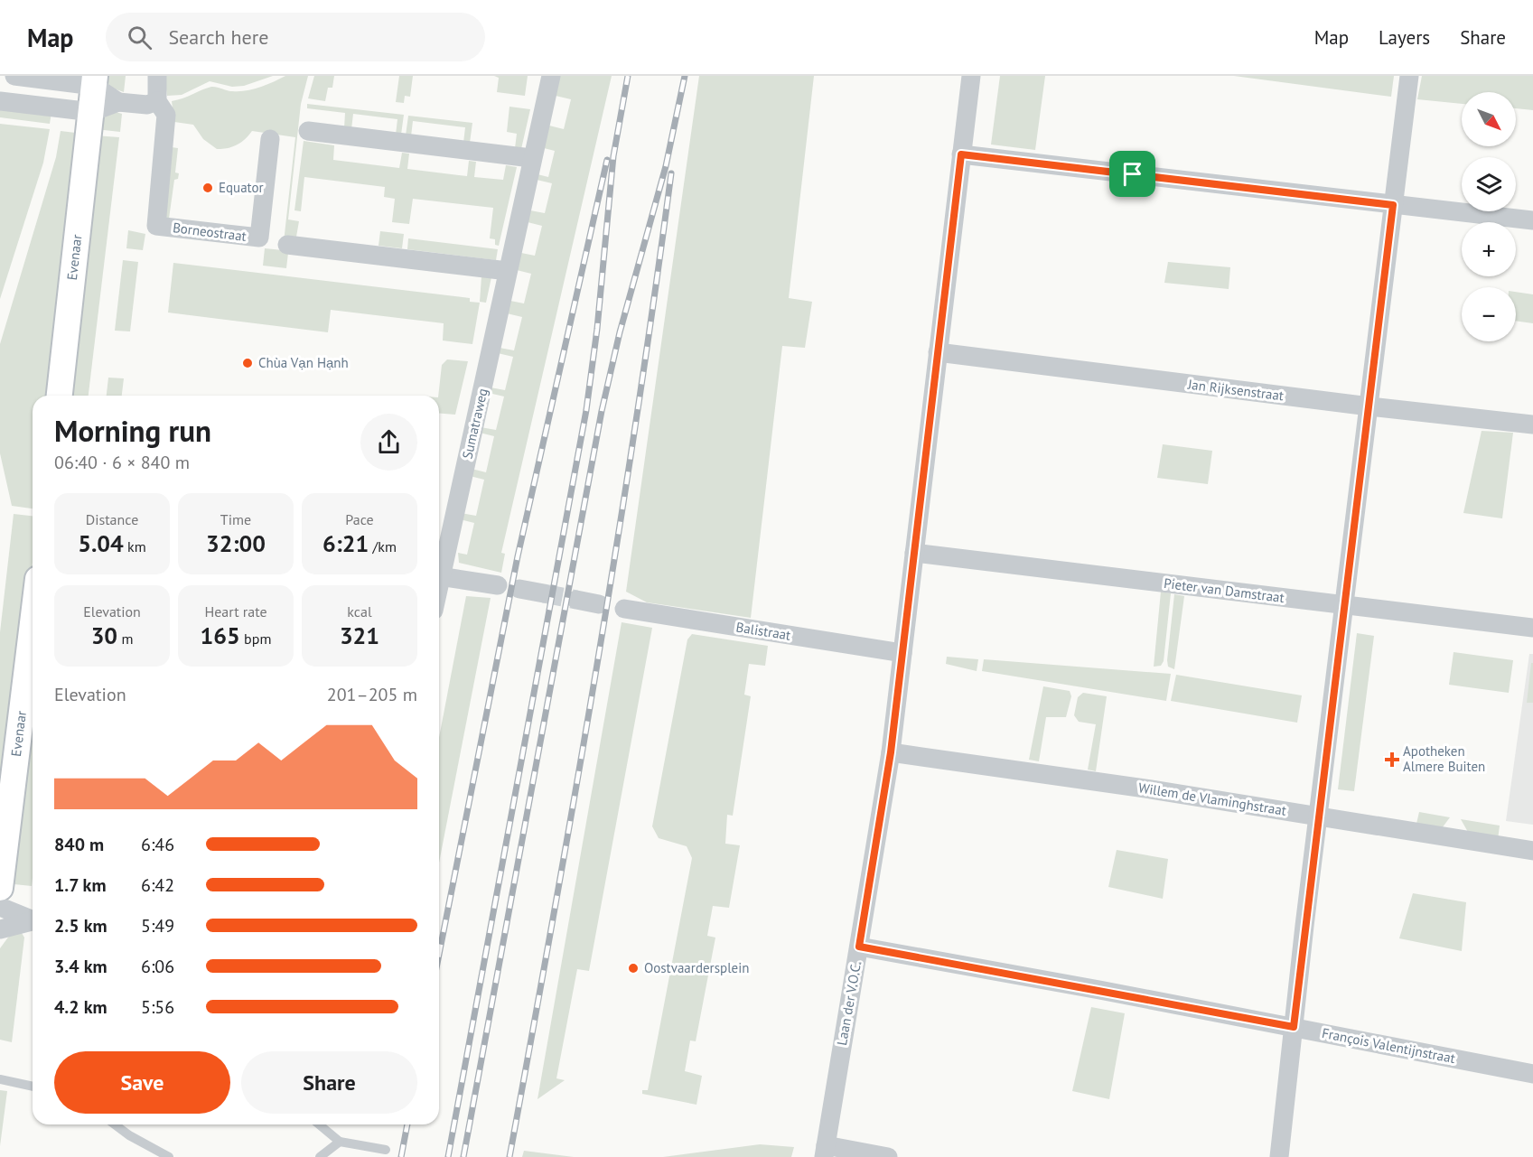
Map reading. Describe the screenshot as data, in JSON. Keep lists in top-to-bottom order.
{
  "streets": {
    "main road": ["Evenaar"],
    "street": [
      "Borneostraat",
      "Jan Rijksenstraat",
      "Sumatraweg",
      "Pieter van Damstraat",
      "Balistraat",
      "Willem de Vlaminghstraat",
      "Laan der V.O.C.",
      "François Valentijnstraat"
    ]
  },
  "crossings": [
    ["Jan Rijksenstraat", "Laan der V.O.C."],
    ["Pieter van Damstraat", "Laan der V.O.C."],
    ["Balistraat", "Laan der V.O.C."],
    ["Willem de Vlaminghstraat", "Laan der V.O.C."],
    ["Laan der V.O.C.", "François Valentijnstraat"]
  ],
  "places": {
    "other": ["Equator", "Chùa Vạn Hạnh", "Oostvaardersplein"],
    "health": ["Apotheken Almere Buiten"]
  },
  "north": "bottom right",
  "page": {
    "header": "Map",
    "search": "Search here",
    "nav": ["Map", "Layers", "Share"],
    "map_buttons": ["+", "−"],
    "heading": ["Morning run", "06:40 · 6 × 840 m"],
    "stats": [
      ["Distance", "5.04 km"],
      ["Time", "32:00"],
      ["Pace", "6:21 /km"],
      ["Elevation", "30 m"],
      ["Heart rate", "165 bpm"],
      ["kcal", "321"]
    ],
    "chart": ["Elevation", "201–205 m"],
    "list": [
      {
        "name": "840 m",
        "note": "6:46"
      },
      {
        "name": "1.7 km",
        "note": "6:42"
      },
      {
        "name": "2.5 km",
        "note": "5:49"
      },
      {
        "name": "3.4 km",
        "note": "6:06"
      },
      {
        "name": "4.2 km",
        "note": "5:56"
      }
    ],
    "buttons": ["Save", "Share"]
  }
}
